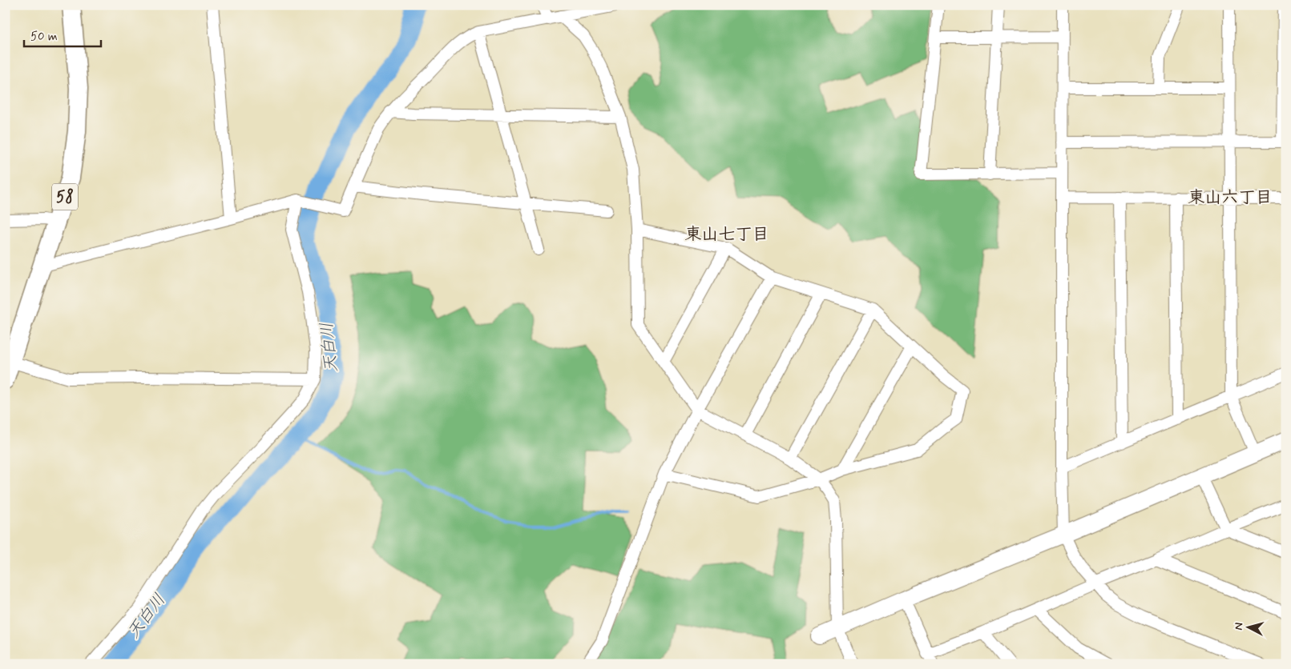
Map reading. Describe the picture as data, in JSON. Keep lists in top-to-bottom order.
{
  "streets": {
    "main road": ["58"]
  },
  "districts": ["東山六丁目", "東山七丁目"],
  "water": ["天白川"],
  "scale_bar": "50 m",
  "north": "left"
}
